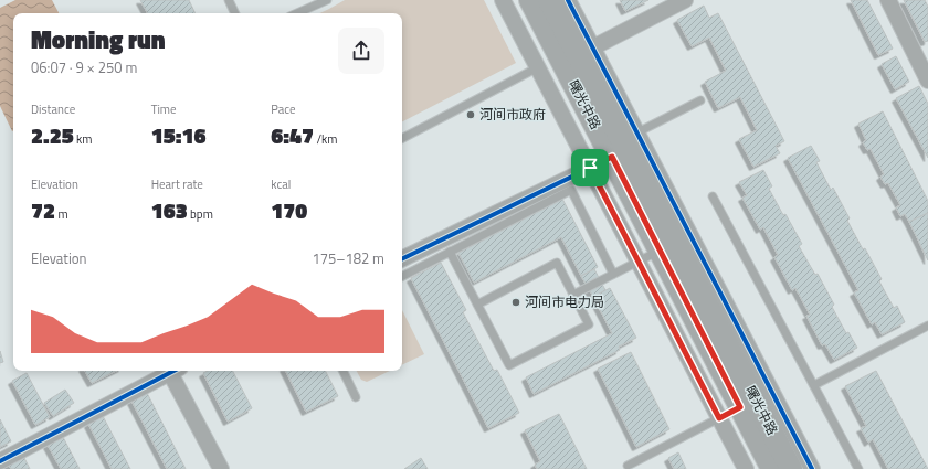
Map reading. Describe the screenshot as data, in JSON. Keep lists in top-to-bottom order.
{
  "streets": {
    "main road": ["曙光中路"]
  },
  "places": ["河间市政府", "河间市电力局"],
  "page": {
    "heading": ["Morning run", "06:07 · 9 × 250 m"],
    "stats": [
      ["Distance", "2.25 km"],
      ["Time", "15:16"],
      ["Pace", "6:47 /km"],
      ["Elevation", "72 m"],
      ["Heart rate", "163 bpm"],
      ["kcal", "170"]
    ],
    "chart": ["Elevation", "175–182 m"]
  }
}
